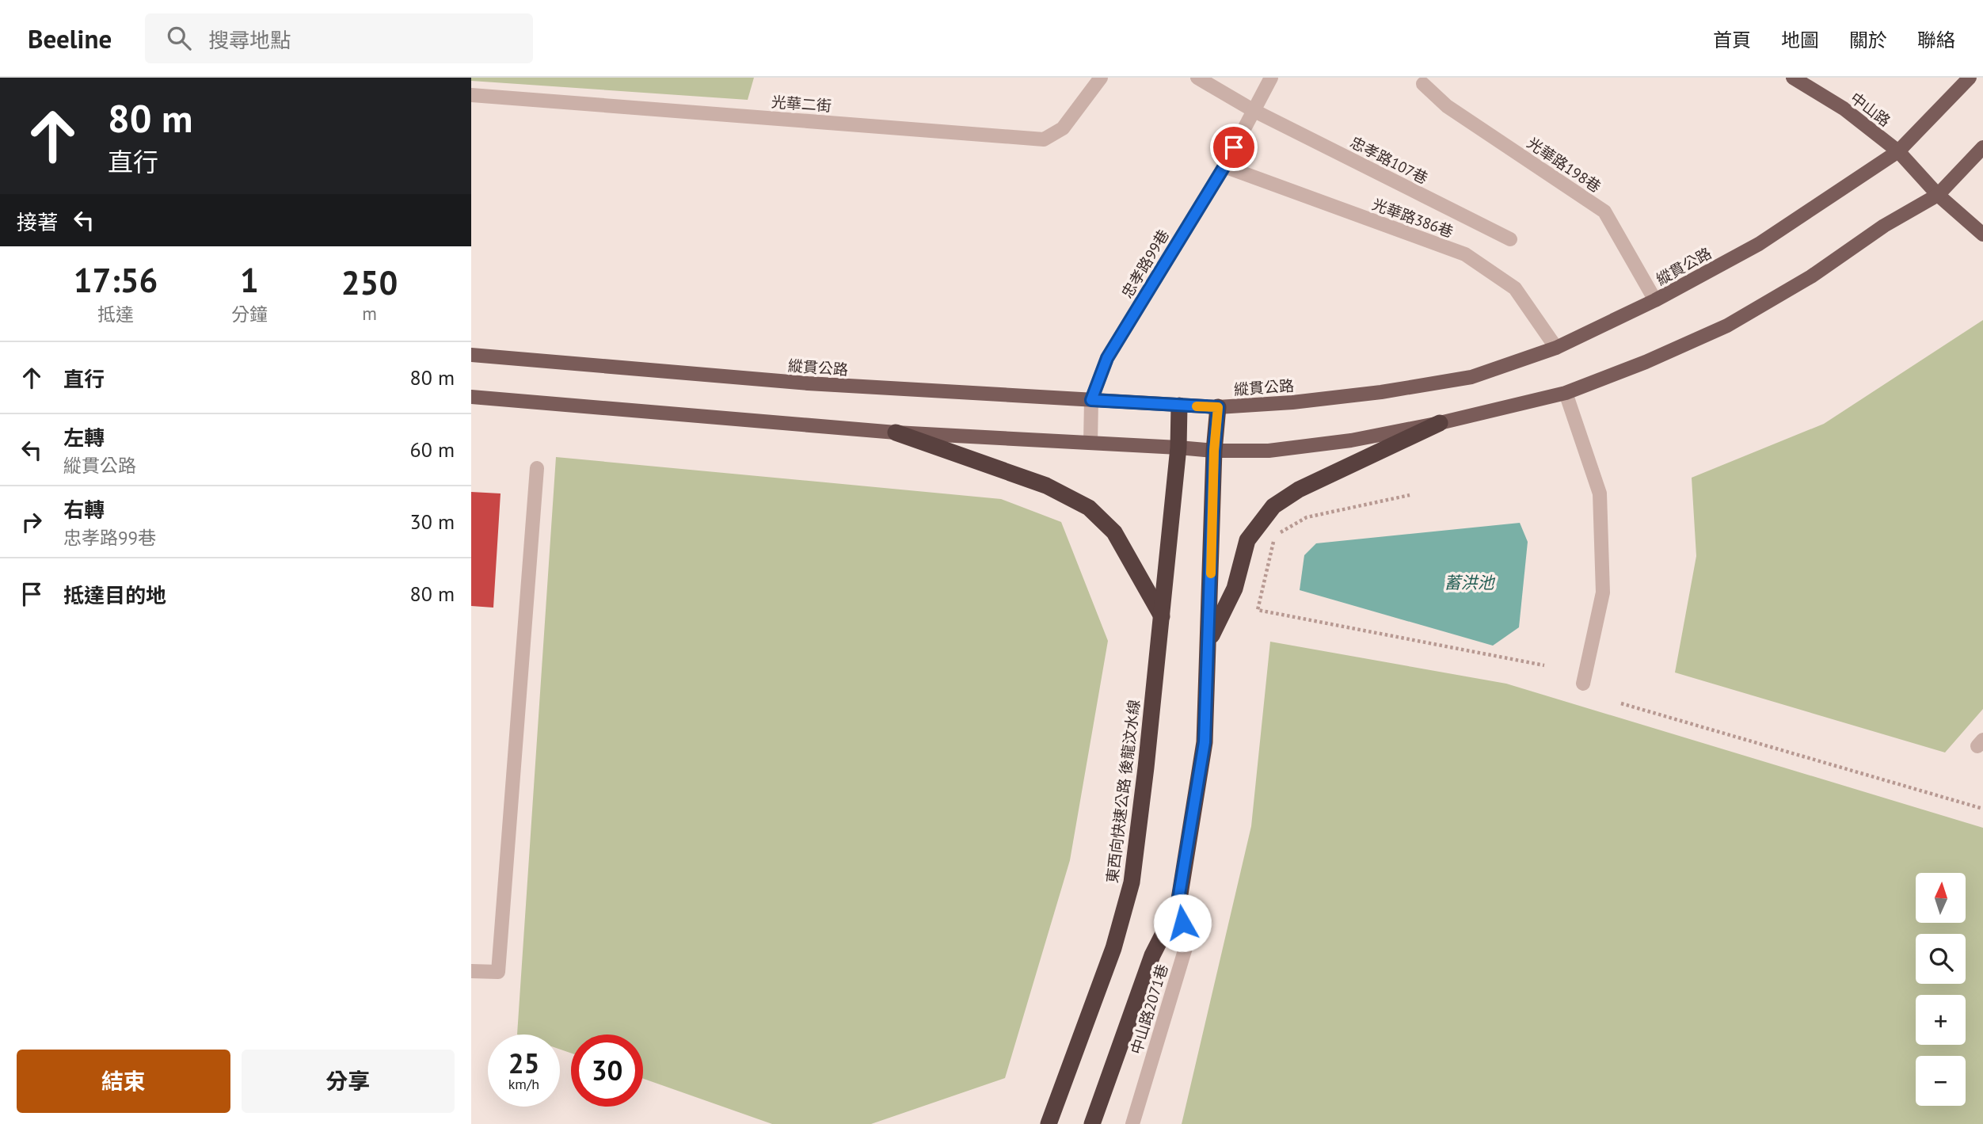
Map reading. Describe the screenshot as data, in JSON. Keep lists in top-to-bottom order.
{
  "streets": {
    "highway": ["東西向快速公路 後龍汶水線"],
    "main road": ["中山路", "縱貫公路"],
    "street": [
      "光華二街",
      "忠孝路107巷",
      "光華路198巷",
      "光華路386巷",
      "忠孝路99巷",
      "中山路2071巷"
    ]
  },
  "crossings": [
    ["中山路", "縱貫公路"],
    ["忠孝路107巷", "忠孝路99巷"],
    ["光華路198巷", "縱貫公路"],
    ["光華路386巷", "忠孝路99巷"],
    ["光華路386巷", "縱貫公路"],
    ["忠孝路99巷", "縱貫公路"],
    ["縱貫公路", "東西向快速公路 後龍汶水線"]
  ],
  "water": ["蓄洪池"],
  "north": "top",
  "page": {
    "header": "Beeline",
    "search": "搜尋地點",
    "nav": [
      "首頁",
      "地圖",
      "關於",
      "聯絡"
    ],
    "turn": ["80 m", "直行"],
    "then": "接著",
    "eta": [
      "17:56",
      "抵達",
      "1",
      "分鐘",
      "250",
      "m"
    ],
    "list": [
      {
        "name": "直行",
        "value": "80 m"
      },
      {
        "name": "左轉",
        "note": "縱貫公路",
        "value": "60 m"
      },
      {
        "name": "右轉",
        "note": "忠孝路99巷",
        "value": "30 m"
      },
      {
        "name": "抵達目的地",
        "value": "80 m"
      }
    ],
    "map_buttons": ["+", "−"],
    "speed": "25 km/h",
    "limit": "30",
    "buttons": ["結束", "分享"]
  }
}
